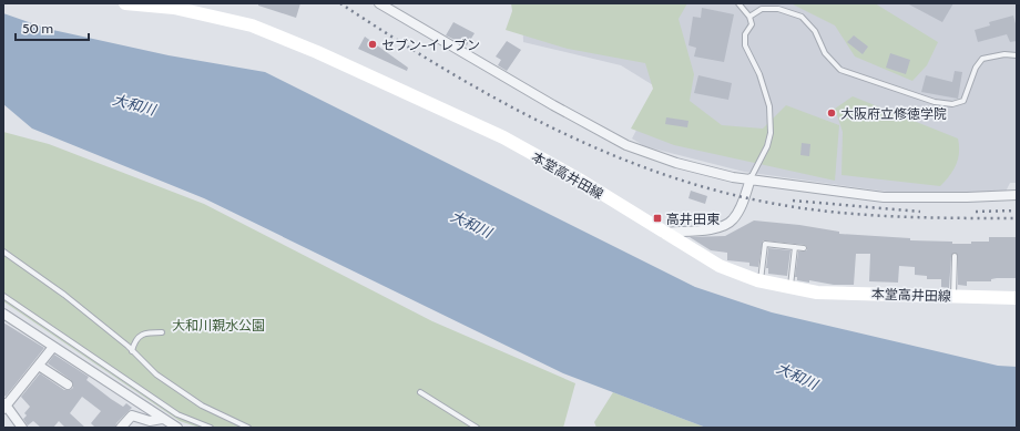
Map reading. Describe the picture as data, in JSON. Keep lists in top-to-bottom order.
{
  "streets": {
    "main road": ["本堂高井田線"]
  },
  "water": ["大和川"],
  "parks": ["大和川親水公園"],
  "places": {
    "other": ["セブン-イレブン", "大阪府立修徳学院"],
    "transit": ["高井田東"]
  },
  "scale_bar": "50 m"
}
